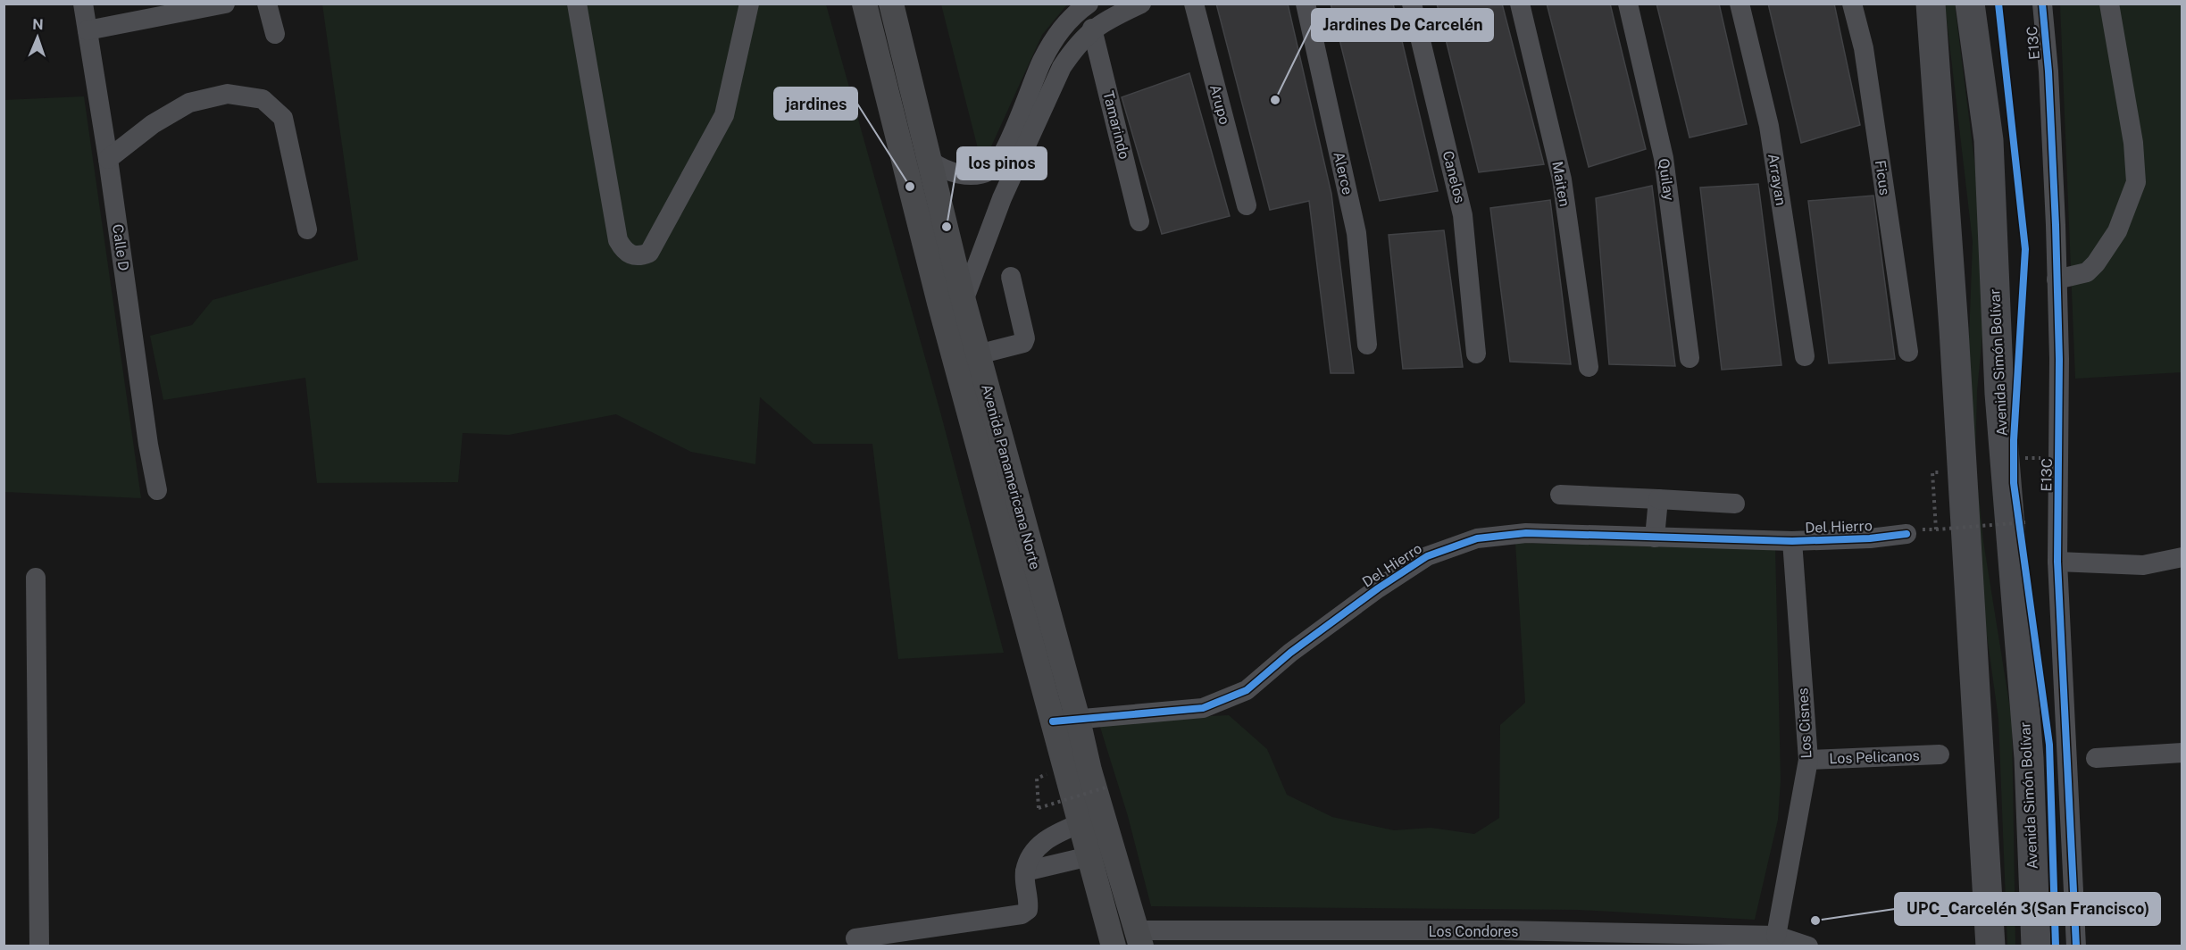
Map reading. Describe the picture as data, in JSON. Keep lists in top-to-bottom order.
{
  "streets": {
    "highway": ["Avenida Simón Bolívar"],
    "main road": ["Avenida Panamericana Norte"],
    "street": [
      "E13C",
      "Arupo",
      "Tamarindo",
      "Alerce",
      "Canelos",
      "Ficus",
      "Quilay",
      "Arrayan",
      "Maiten",
      "Calle D",
      "Del Hierro",
      "Los Cisnes",
      "Los Pelicanos",
      "Los Condores"
    ]
  },
  "crossings": [
    ["Avenida Panamericana Norte", "Del Hierro"],
    ["Avenida Panamericana Norte", "Los Condores"],
    ["Del Hierro", "Los Cisnes"],
    ["Los Cisnes", "Los Pelicanos"],
    ["Los Cisnes", "Los Condores"]
  ],
  "places": [
    "Jardines De Carcelén",
    "jardines",
    "los pinos",
    "UPC_Carcelén 3(San Francisco)"
  ],
  "north": "top"
}
